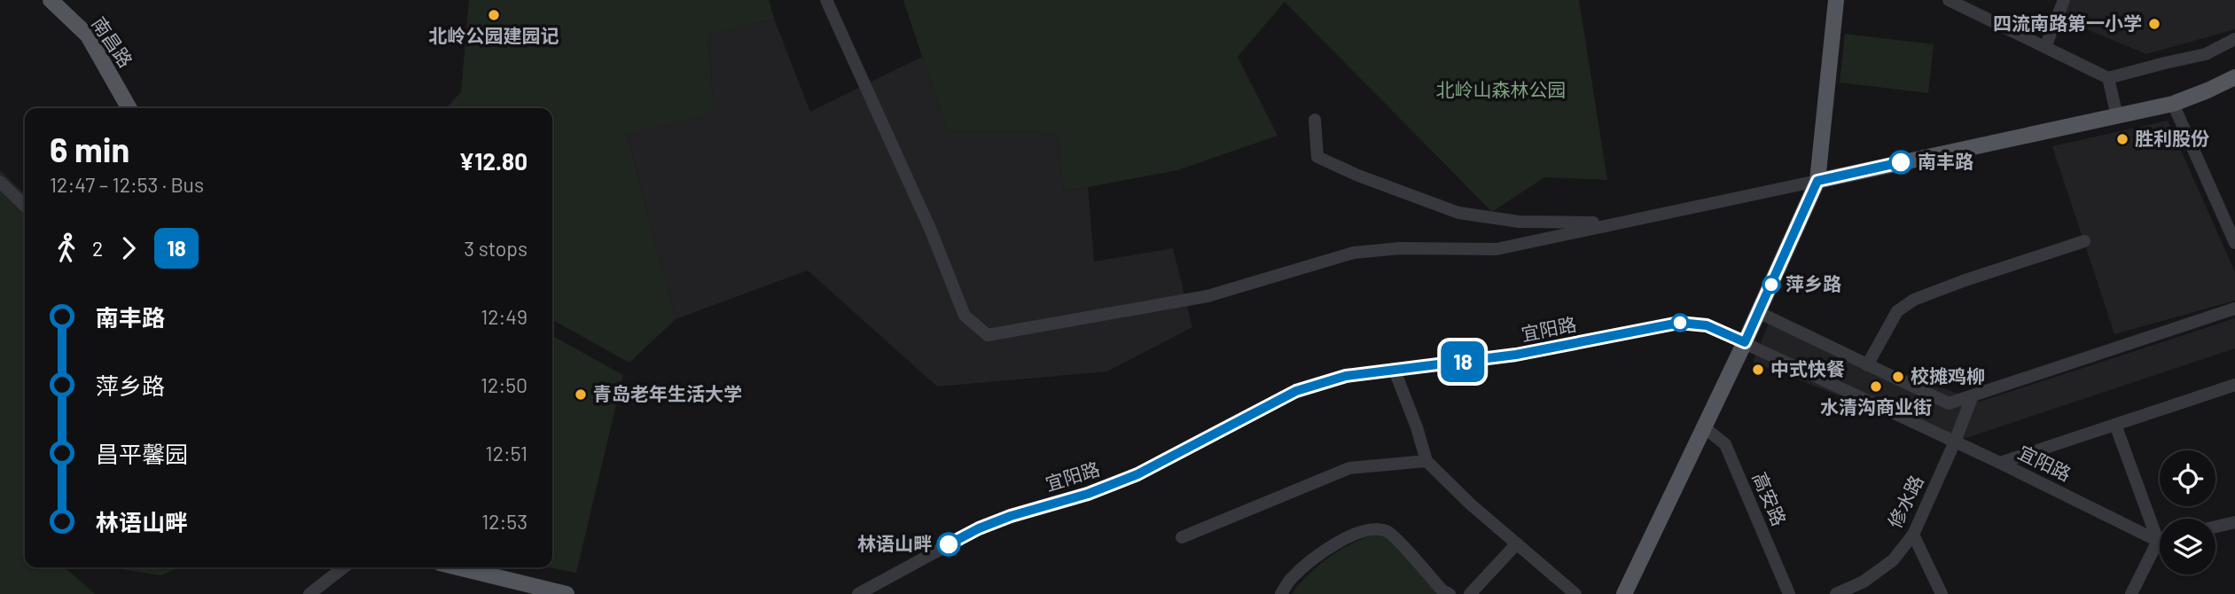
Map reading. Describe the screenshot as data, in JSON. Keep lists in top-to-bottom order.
{
  "streets": {
    "main road": ["南昌路"],
    "street": ["宜阳路", "高安路", "修水路"]
  },
  "crossings": [
    ["宜阳路", "修水路"]
  ],
  "parks": ["北岭山森林公园"],
  "places": [
    "北岭公园建园记",
    "四流南路第一小学",
    "胜利股份",
    "南丰路",
    "萍乡路",
    "中式快餐",
    "校摊鸡柳",
    "水清沟商业街",
    "青岛老年生活大学",
    "林语山畔"
  ],
  "lines": ["bus line 18"],
  "page": {
    "on_map": "18",
    "heading": ["6 min", "12:47 – 12:53 · Bus", "¥12.80"],
    "legs": ["2", "18", "3 stops"],
    "list": [
      {
        "name": "南丰路",
        "value": "12:49"
      },
      {
        "name": "萍乡路",
        "value": "12:50"
      },
      {
        "name": "昌平馨园",
        "value": "12:51"
      },
      {
        "name": "林语山畔",
        "value": "12:53"
      }
    ]
  }
}
